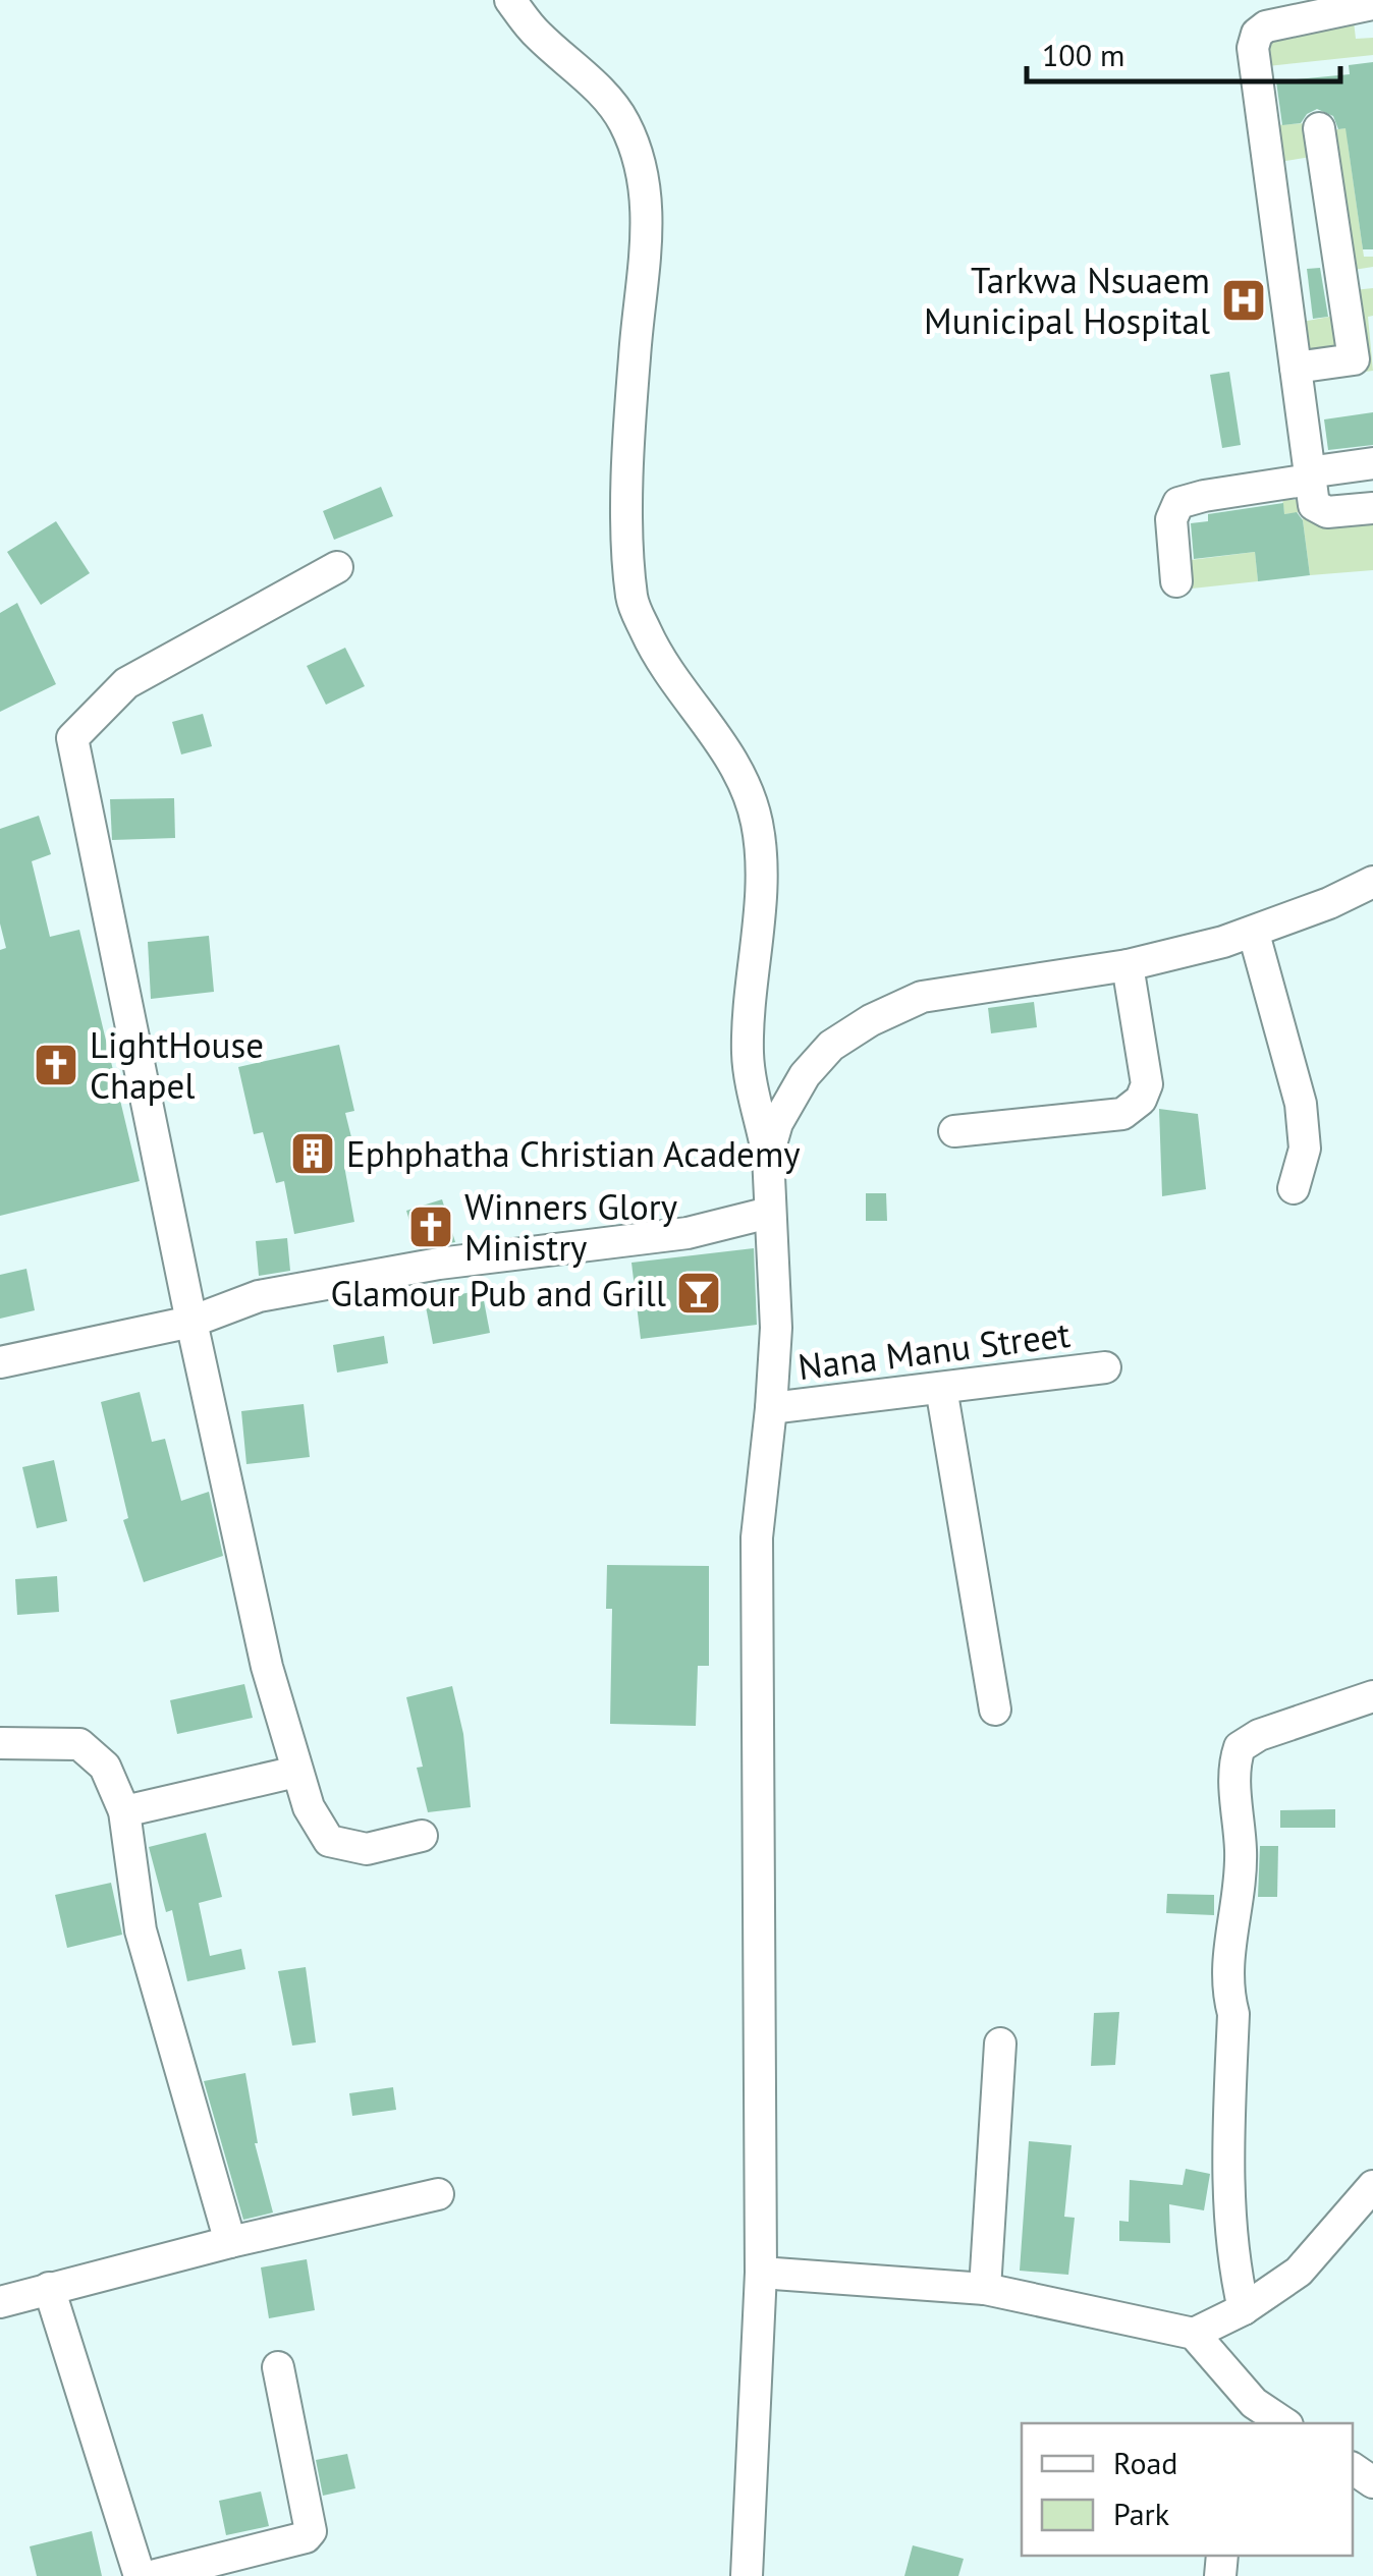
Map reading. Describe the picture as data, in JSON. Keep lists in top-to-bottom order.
{
  "streets": {
    "street": ["Nana Manu Street"]
  },
  "places": {
    "hospital": ["Tarkwa Nsuaem Municipal Hospital"],
    "church": ["LightHouse Chapel", "Winners Glory Ministry"],
    "building": ["Ephphatha Christian Academy"],
    "bar": ["Glamour Pub and Grill"]
  },
  "legend": ["Road", "Park"],
  "scale_bar": "100 m"
}
